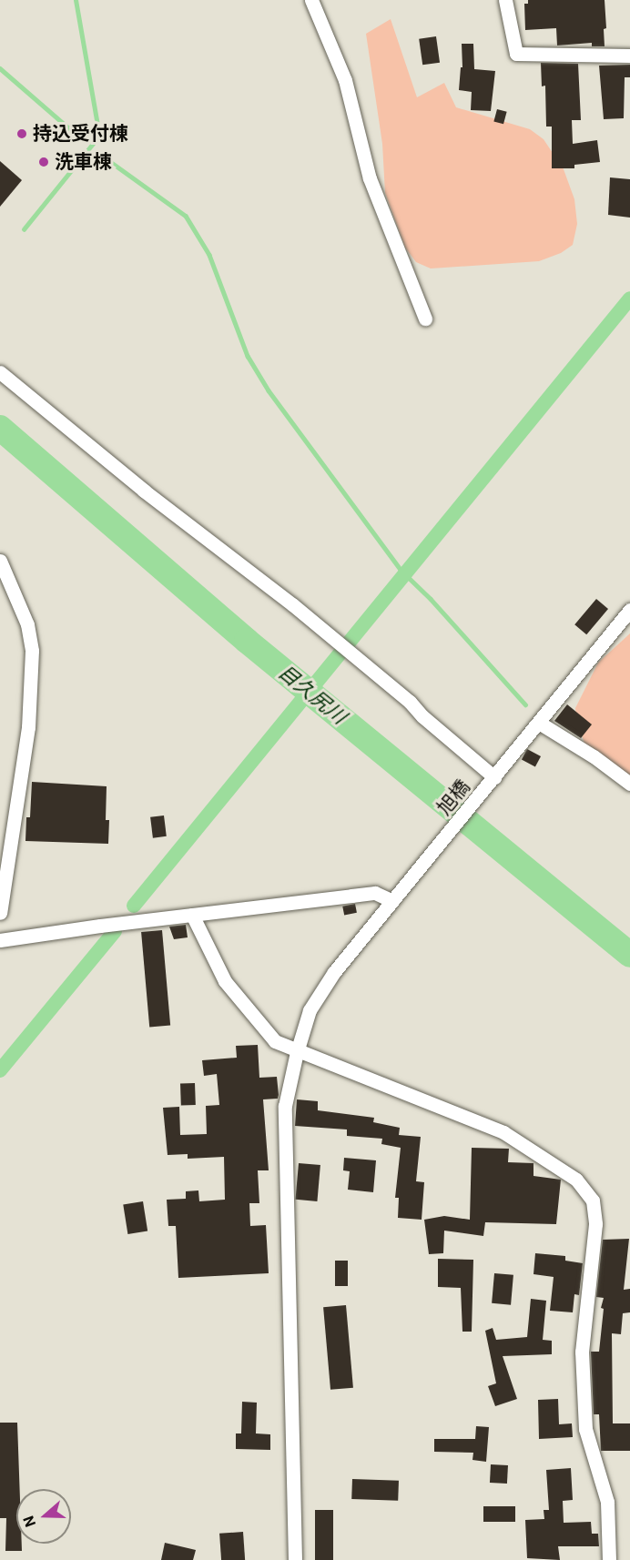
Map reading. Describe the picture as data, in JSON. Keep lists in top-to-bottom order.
{
  "streets": {
    "street": ["旭橋"]
  },
  "water": ["目久尻川"],
  "places": ["持込受付棟", "洗車棟"],
  "north": "left"
}
